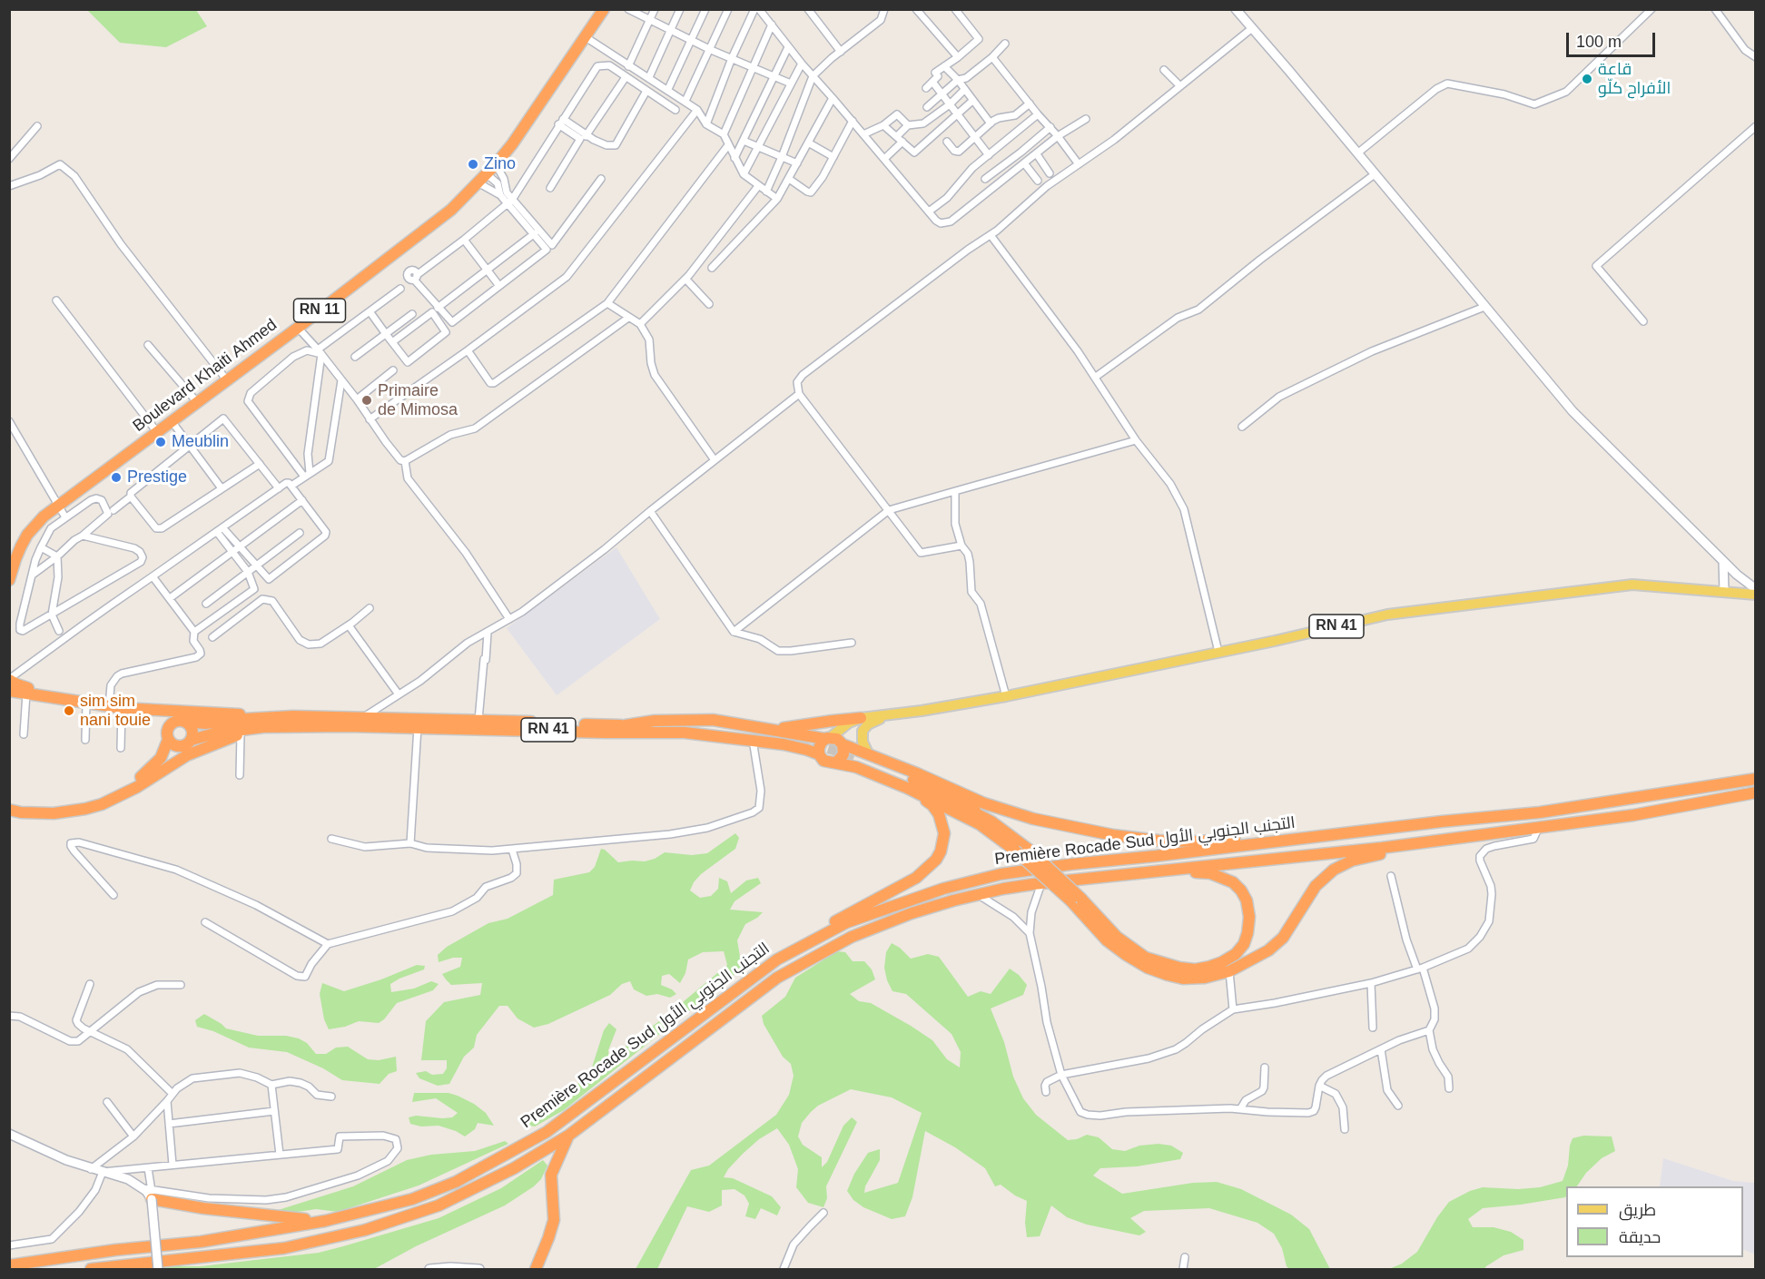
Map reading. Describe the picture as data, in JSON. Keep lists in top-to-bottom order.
{
  "streets": {
    "highway": [
      "RN 11",
      "Boulevard Khaiti Ahmed",
      "RN 41",
      "Première Rocade Sud التجنب الجنوبي الأول"
    ]
  },
  "places": [
    "قاعة الأفراح كلّو",
    "Zino",
    "Primaire de Mimosa",
    "Meublin",
    "Prestige",
    "sim sim nani touie"
  ],
  "legend": ["طريق", "حديقة"],
  "scale_bar": "100 m"
}
